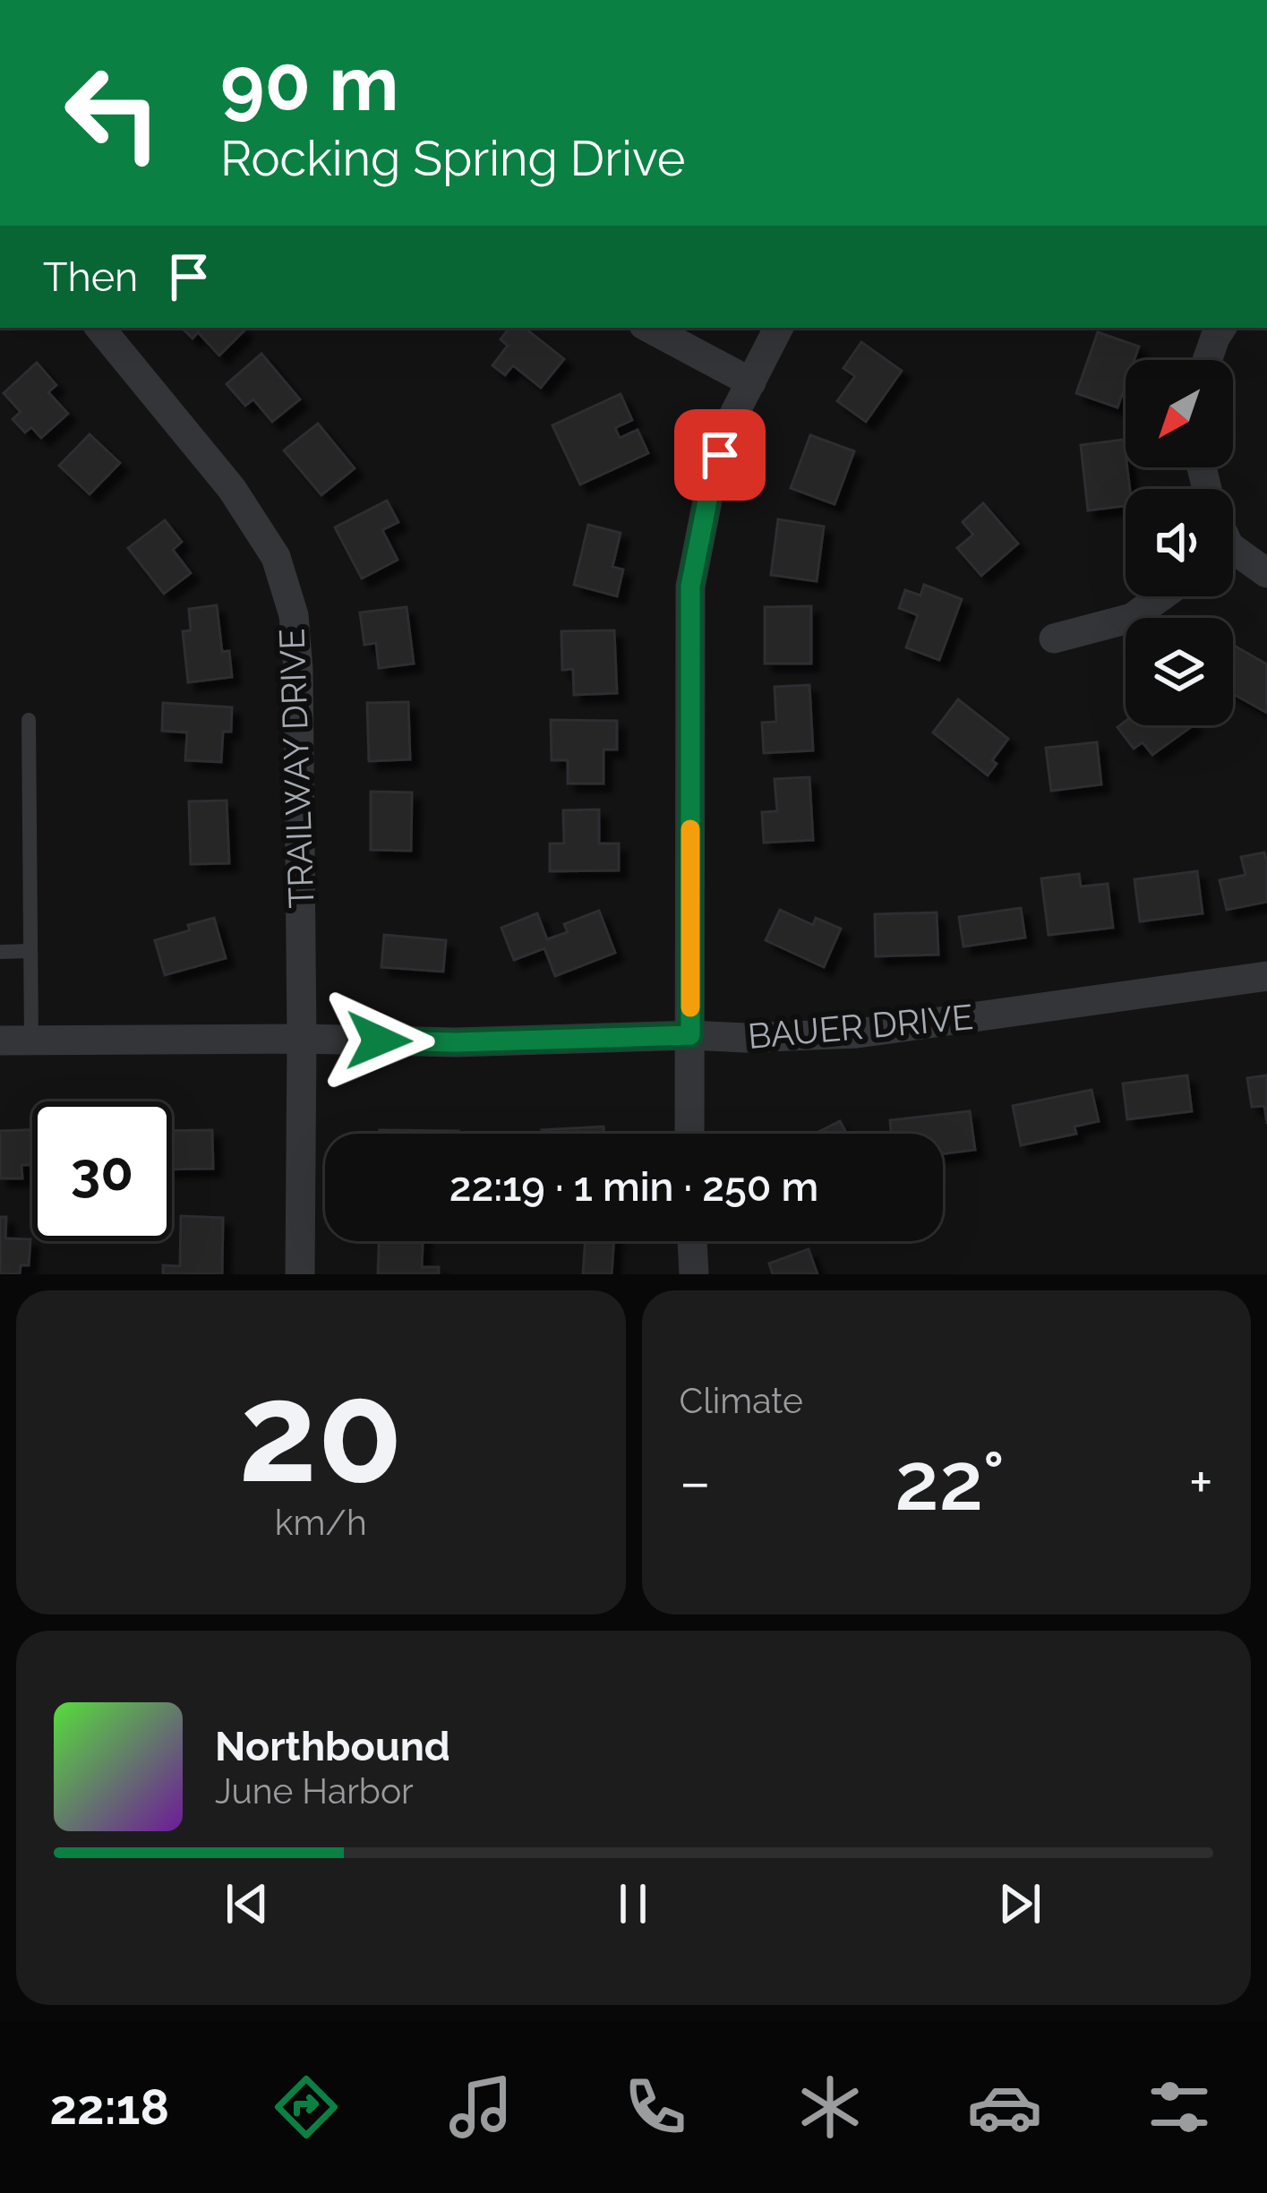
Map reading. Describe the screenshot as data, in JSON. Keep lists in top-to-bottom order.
{
  "streets": {
    "street": ["TRAILWAY DRIVE", "BAUER DRIVE"]
  },
  "crossings": [
    ["TRAILWAY DRIVE", "BAUER DRIVE"]
  ],
  "north": "bottom left",
  "page": {
    "turn": ["90 m", "Rocking Spring Drive"],
    "then": "Then",
    "limit": "30",
    "trip": "22:19 · 1 min · 250 m",
    "tile": [
      ["20", "km/h"],
      "Climate"
    ],
    "heat": ["−", "22°", "+"],
    "song": ["Northbound", "June Harbor"],
    "tabs": "22:18"
  }
}
